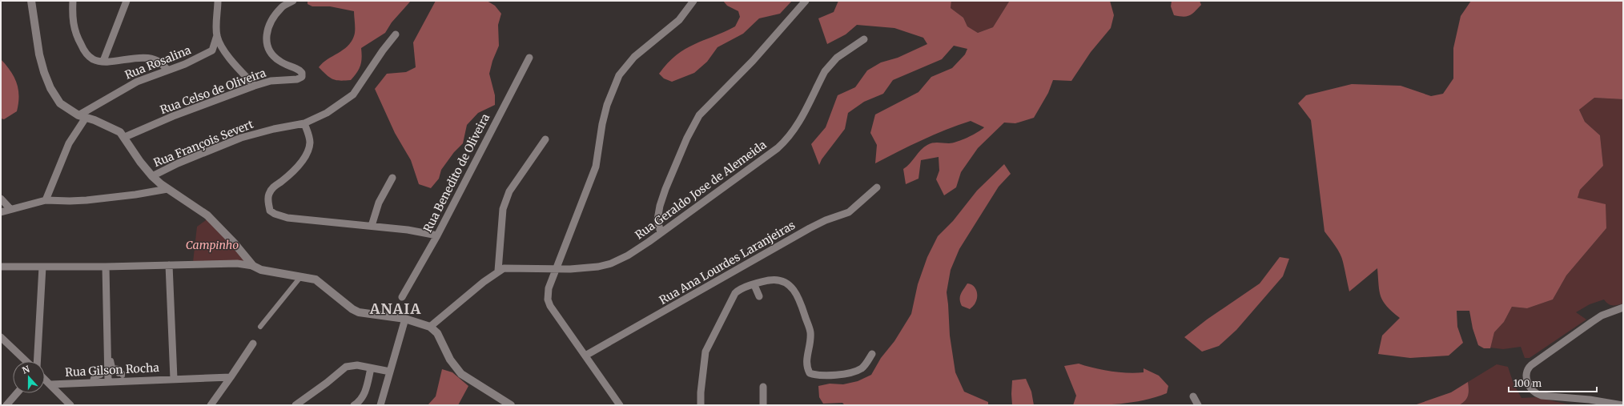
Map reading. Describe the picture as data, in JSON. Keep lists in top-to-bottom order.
{
  "streets": {
    "street": [
      "Rua Rosalina",
      "Rua Celso de Oliveira",
      "Rua François Severt",
      "Rua Benedito de Oliveira",
      "Rua Geraldo Jose de Alemeida",
      "Rua Ana Lourdes Laranjeiras",
      "Rua Gilson Rocha"
    ]
  },
  "districts": ["ANAIA"],
  "parks": ["Campinho"],
  "scale_bar": "100 m",
  "north": "top"
}
